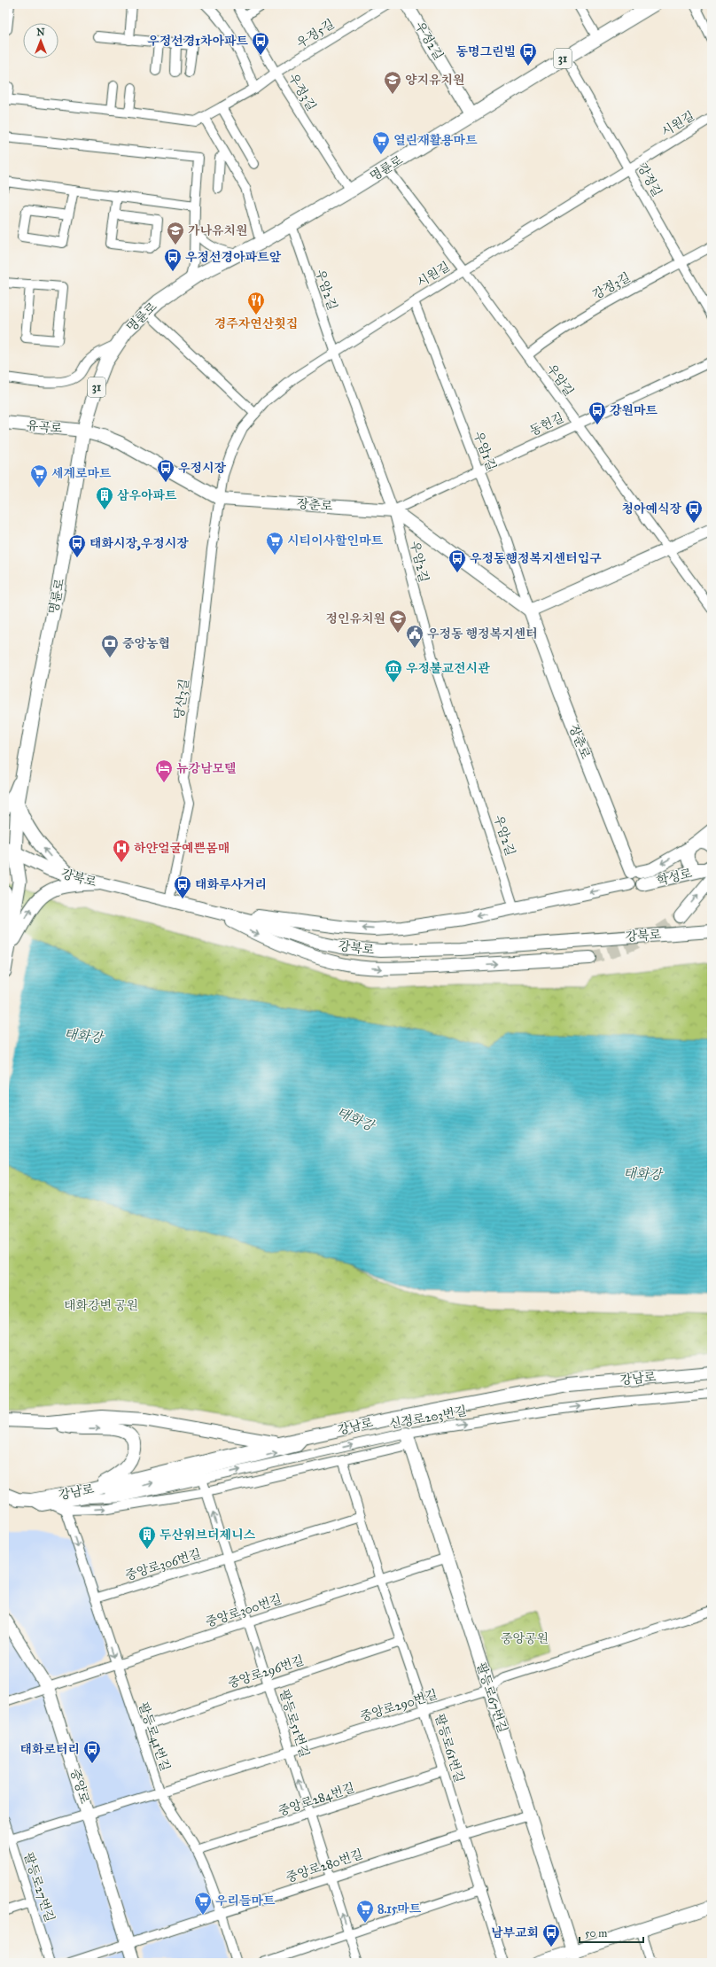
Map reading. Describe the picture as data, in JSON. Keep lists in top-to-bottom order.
{
  "streets": {
    "main road": [
      "우정2길",
      "31",
      "명륜로",
      "유곡로",
      "장춘로",
      "학성로",
      "강북로",
      "강남로",
      "팔등로67번길",
      "중앙로"
    ],
    "street": [
      "우정5길",
      "우정3길",
      "시원길",
      "강정길",
      "강정3길",
      "우암2길",
      "우암길",
      "동헌길",
      "우암1길",
      "당산3길",
      "신정로203번길",
      "중앙로306번길",
      "중앙로300번길",
      "중앙로296번길",
      "중앙로290번길",
      "팔등로51번길",
      "팔등로41번길",
      "팔등로61번길",
      "중앙로284번길",
      "중앙로280번길",
      "팔등로27번길"
    ]
  },
  "crossings": [
    ["우정5길", "우정3길"],
    ["우정2길", "명륜로"],
    ["우정3길", "명륜로"],
    ["시원길", "강정길"],
    ["시원길", "우암2길"],
    ["시원길", "우암길"],
    ["시원길", "우암1길"],
    ["시원길", "장춘로"],
    ["시원길", "당산3길"],
    ["명륜로", "강정길"],
    ["명륜로", "우암2길"],
    ["명륜로", "우암길"],
    ["명륜로", "유곡로"],
    ["명륜로", "장춘로"],
    ["명륜로", "강북로"],
    ["강정길", "강정3길"],
    ["강정3길", "우암길"],
    ["우암2길", "동헌길"],
    ["우암2길", "장춘로"],
    ["우암길", "동헌길"],
    ["동헌길", "우암1길"],
    ["동헌길", "장춘로"],
    ["유곡로", "장춘로"],
    ["우암1길", "장춘로"],
    ["장춘로", "당산3길"],
    ["장춘로", "학성로"],
    ["당산3길", "강북로"],
    ["강남로", "신정로203번길"],
    ["신정로203번길", "팔등로67번길"],
    ["신정로203번길", "팔등로51번길"],
    ["중앙로306번길", "팔등로51번길"],
    ["중앙로306번길", "팔등로41번길"],
    ["중앙로306번길", "팔등로61번길"],
    ["중앙로300번길", "팔등로67번길"],
    ["중앙로300번길", "팔등로51번길"],
    ["중앙로300번길", "팔등로41번길"],
    ["중앙로300번길", "팔등로61번길"],
    ["중앙로300번길", "중앙로"],
    ["중앙로296번길", "팔등로51번길"],
    ["중앙로296번길", "팔등로41번길"],
    ["중앙로296번길", "팔등로61번길"],
    ["팔등로67번길", "중앙로290번길"],
    ["팔등로67번길", "중앙로280번길"],
    ["중앙로290번길", "팔등로51번길"],
    ["중앙로290번길", "팔등로41번길"],
    ["중앙로290번길", "팔등로61번길"],
    ["중앙로290번길", "중앙로"],
    ["중앙로290번길", "팔등로27번길"],
    ["팔등로51번길", "중앙로284번길"],
    ["팔등로51번길", "중앙로280번길"],
    ["팔등로41번길", "중앙로284번길"],
    ["팔등로41번길", "중앙로280번길"],
    ["팔등로61번길", "중앙로284번길"],
    ["팔등로61번길", "중앙로280번길"],
    ["중앙로", "중앙로280번길"]
  ],
  "one_way": ["팔등로51번길"],
  "water": ["태화강"],
  "parks": ["태화강변 공원", "중앙공원"],
  "places": {
    "bus stop": [
      "우정선경1차아파트",
      "동명그린빌",
      "우정선경아파트앞",
      "강원마트",
      "우정시장",
      "청아예식장",
      "태화시장,우정시장",
      "우정동행정복지센터입구",
      "태화루사거리",
      "태화로터리",
      "남부교회"
    ],
    "school or university": ["양지유치원", "가나유치원", "정인유치원"],
    "supermarket": [
      "열린재활용마트",
      "세계로마트",
      "시티이사할인마트",
      "우리들마트",
      "8.15마트"
    ],
    "restaurant": ["경주자연산횟집"],
    "building": ["삼우아파트", "두산위브더제니스"],
    "public building": ["우정동 행정복지센터"],
    "bank": ["중앙농협"],
    "museum": ["우정불교전시관"],
    "hotel": ["뉴강남모텔"],
    "hospital": ["하얀얼굴예쁜몸매"]
  },
  "scale_bar": "50 m",
  "north": "top"
}
